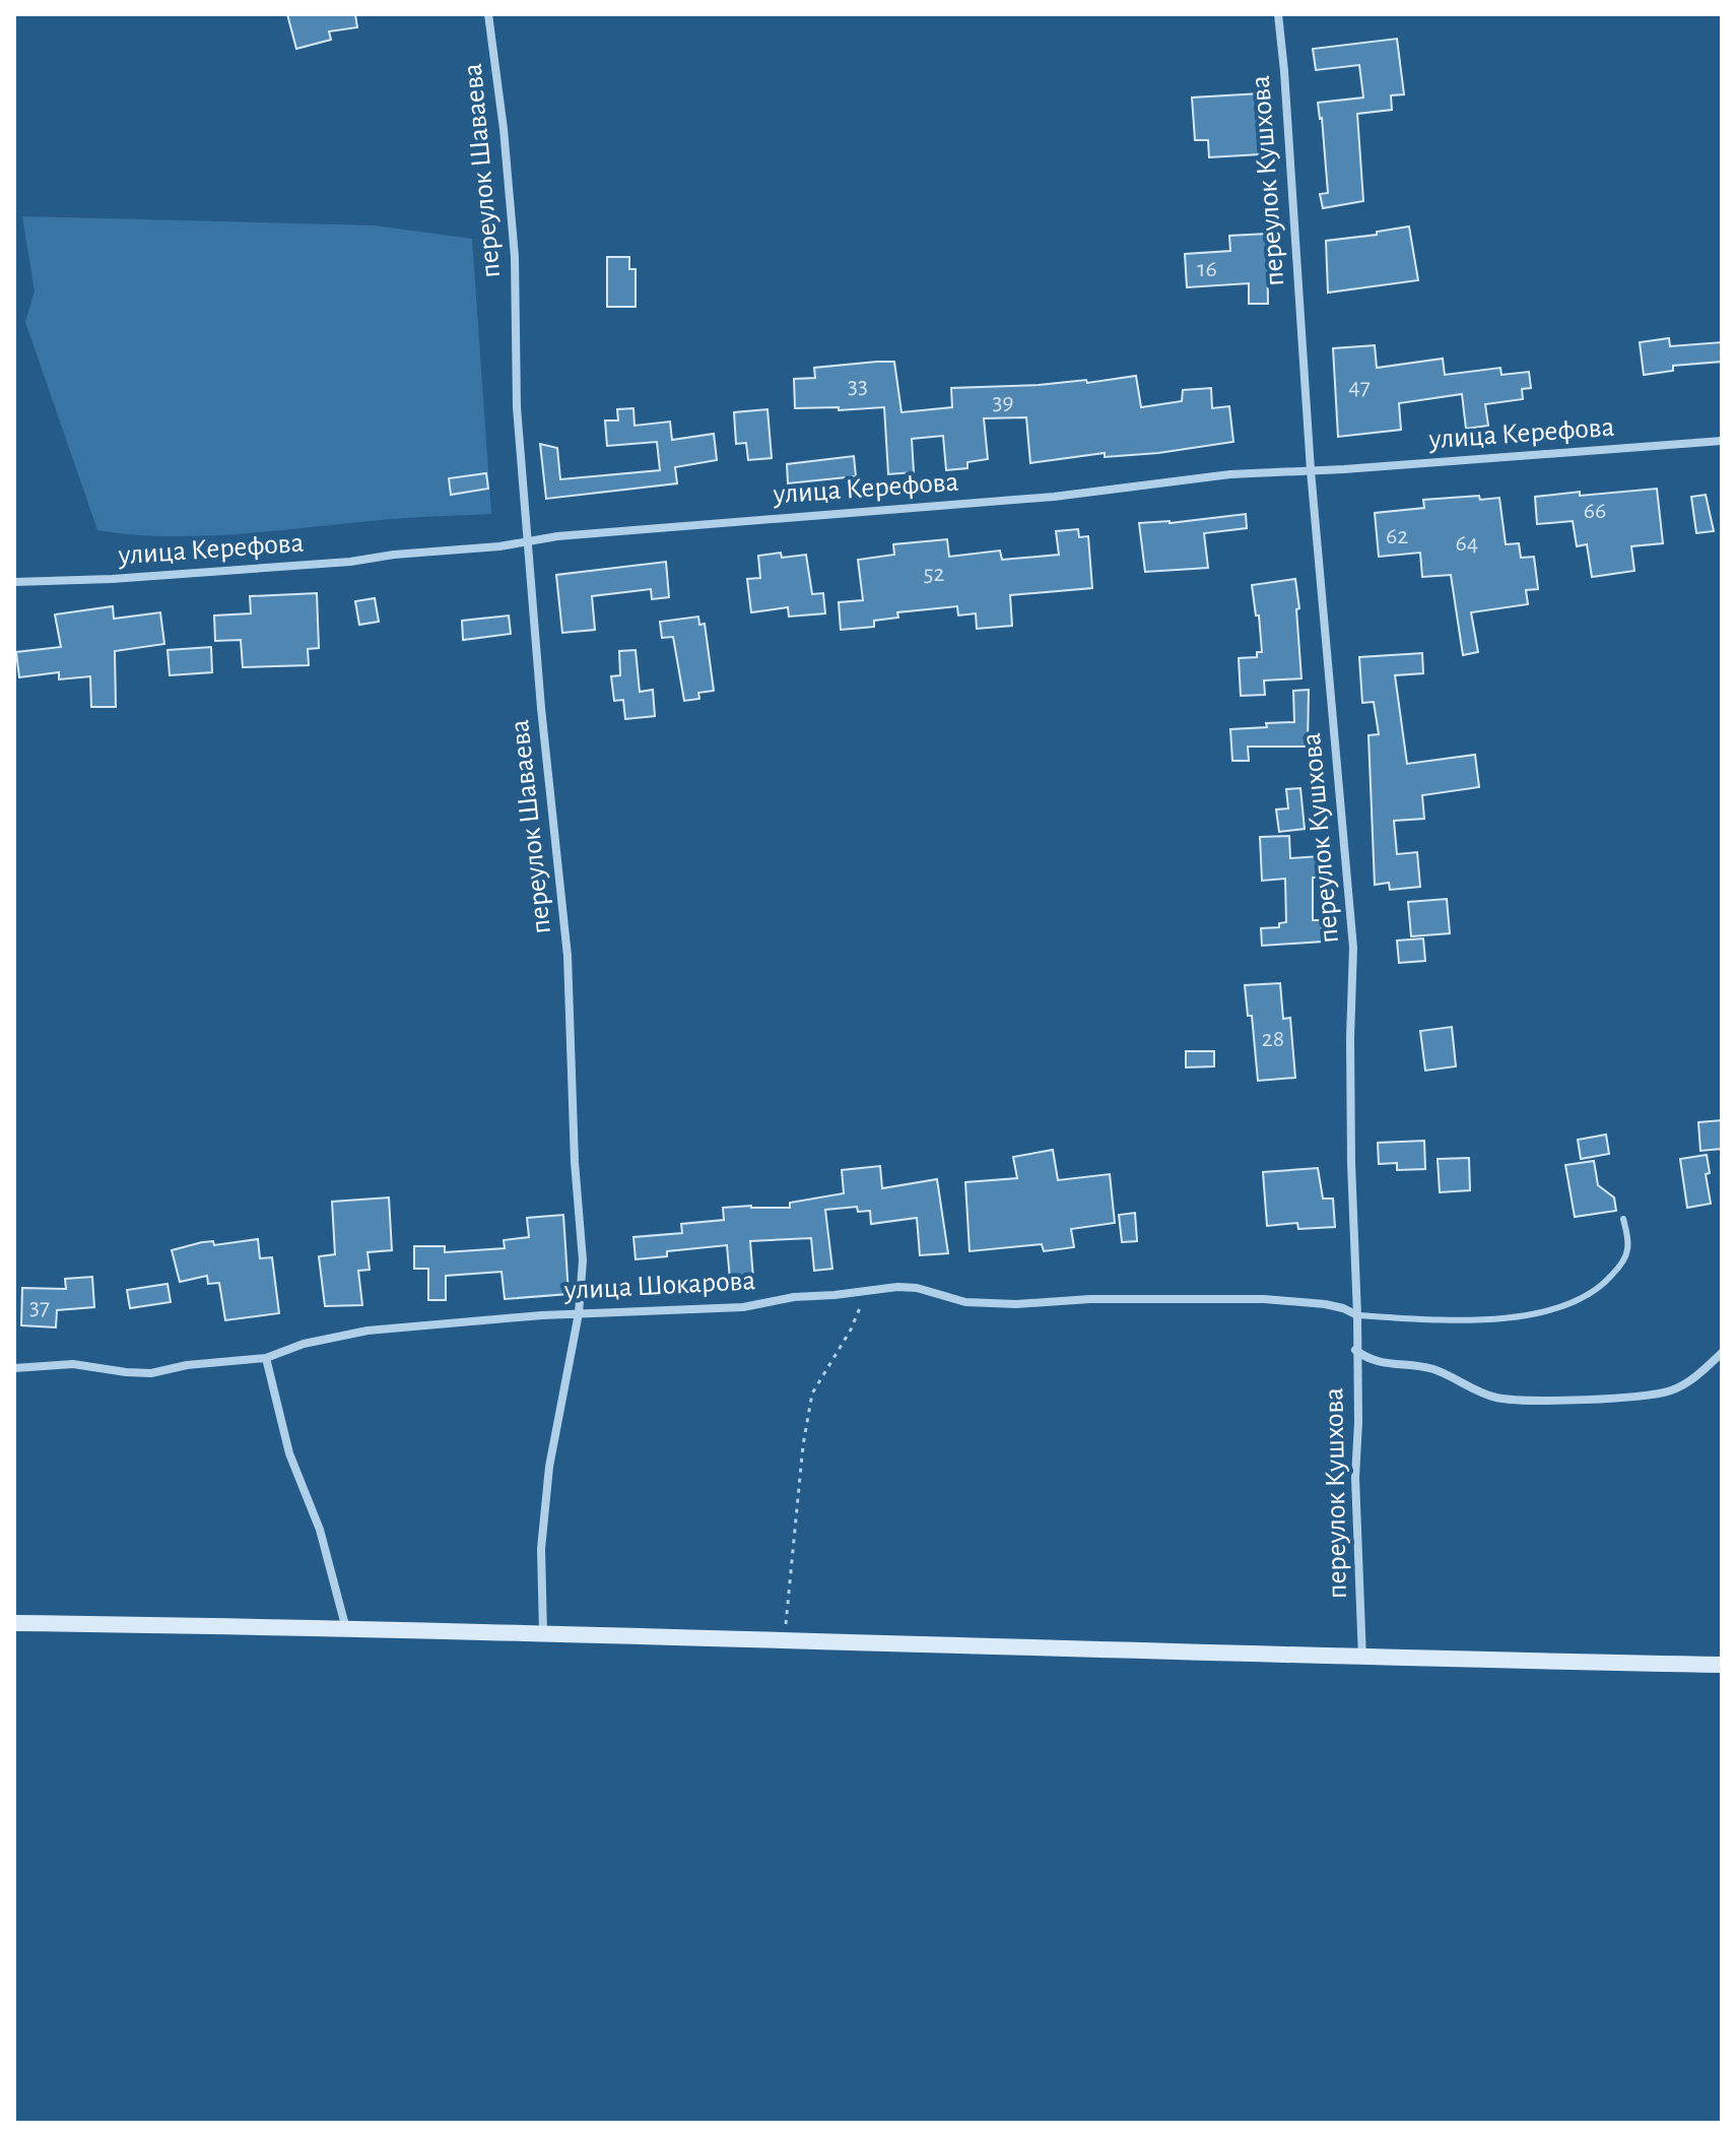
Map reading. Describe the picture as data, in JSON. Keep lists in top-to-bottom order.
{
  "streets": {
    "street": [
      "переулок Шаваева",
      "переулок Кушхова",
      "улица Керефова",
      "улица Шокарова"
    ]
  },
  "crossings": [
    ["переулок Шаваева", "улица Керефова"],
    ["переулок Шаваева", "улица Шокарова"],
    ["переулок Кушхова", "улица Керефова"],
    ["переулок Кушхова", "улица Шокарова"]
  ],
  "house_numbers": [
    "16",
    "33",
    "47",
    "39",
    "66",
    "62",
    "64",
    "52",
    "28",
    "37"
  ]
}
